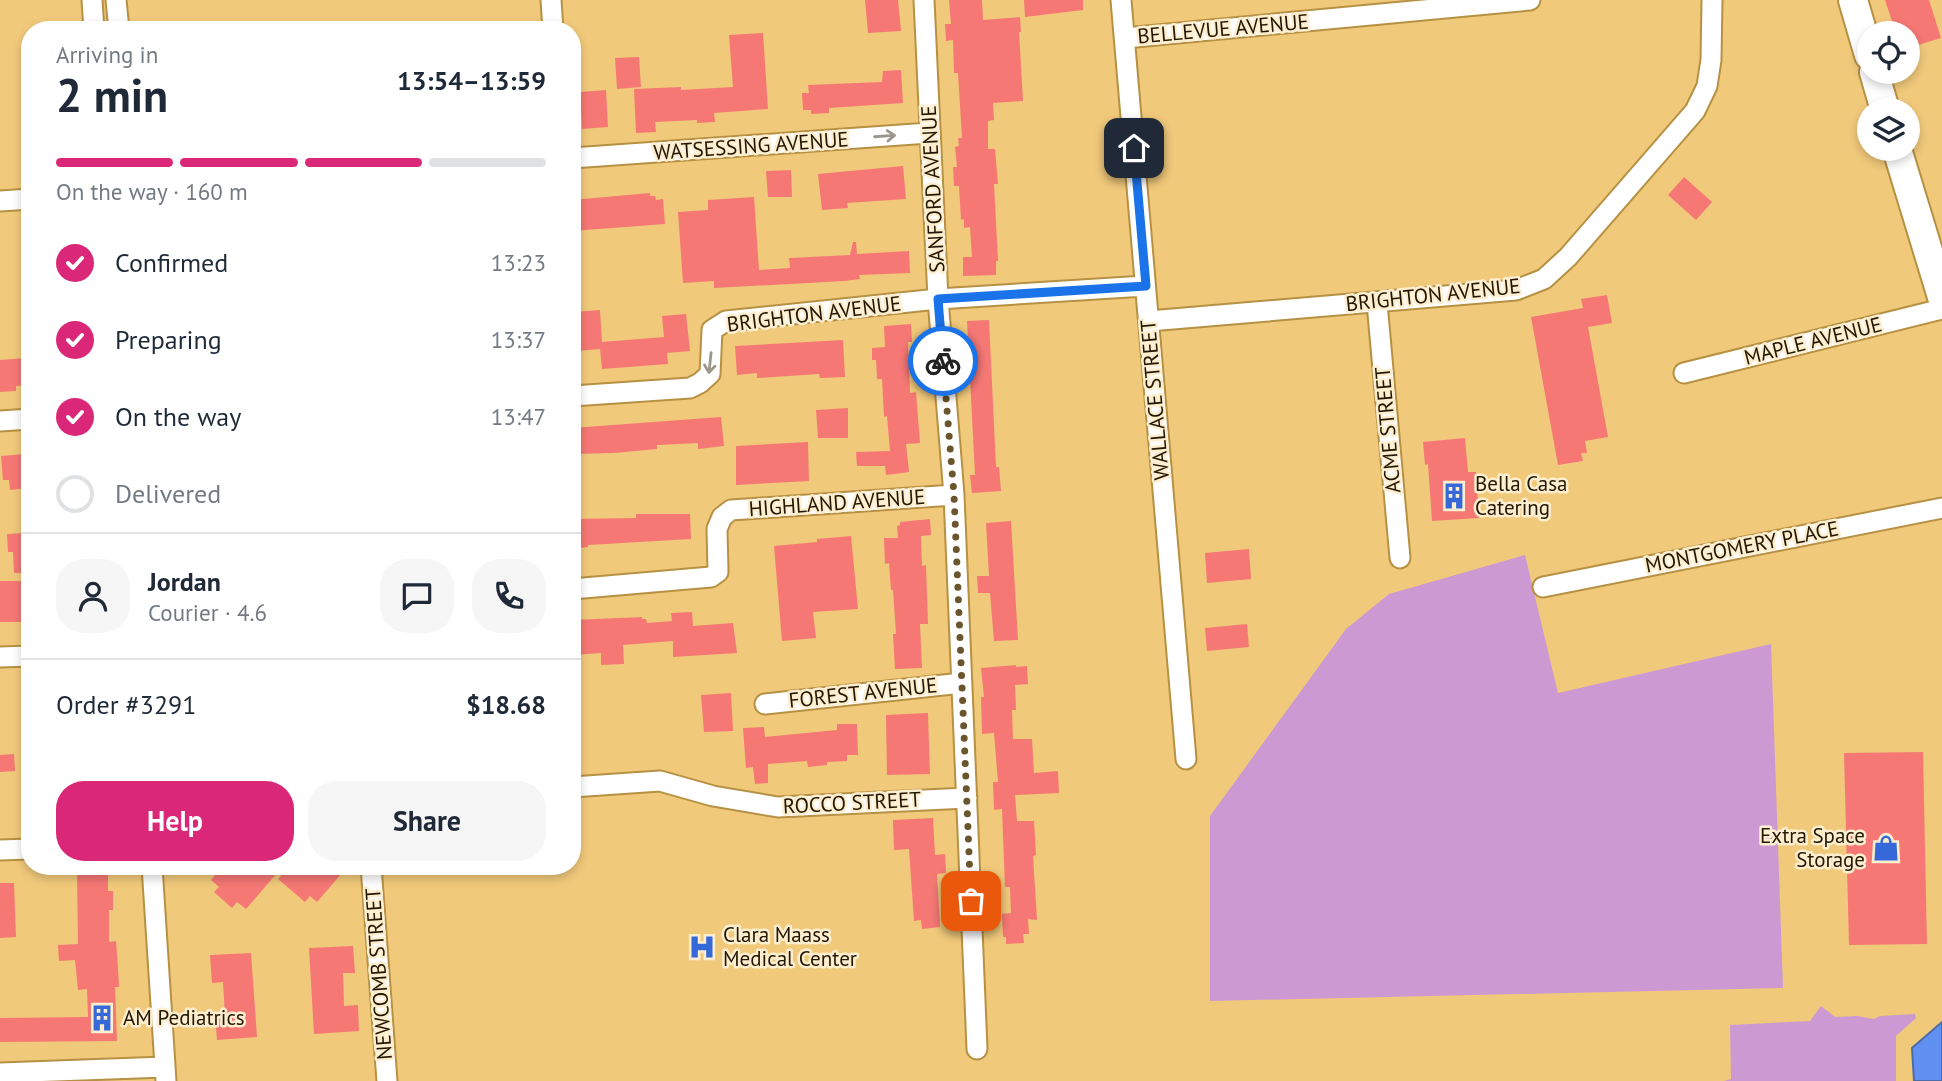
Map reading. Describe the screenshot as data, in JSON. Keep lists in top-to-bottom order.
{
  "streets": {
    "street": [
      "BELLEVUE AVENUE",
      "WATSESSING AVENUE",
      "SANFORD AVENUE",
      "BRIGHTON AVENUE",
      "MAPLE AVENUE",
      "WALLACE STREET",
      "ACME STREET",
      "HIGHLAND AVENUE",
      "MONTGOMERY PLACE",
      "FOREST AVENUE",
      "ROCCO STREET",
      "NEWCOMB STREET"
    ]
  },
  "crossings": [
    ["BELLEVUE AVENUE", "WALLACE STREET"],
    ["WATSESSING AVENUE", "SANFORD AVENUE"],
    ["SANFORD AVENUE", "BRIGHTON AVENUE"],
    ["SANFORD AVENUE", "HIGHLAND AVENUE"],
    ["SANFORD AVENUE", "FOREST AVENUE"],
    ["SANFORD AVENUE", "ROCCO STREET"],
    ["BRIGHTON AVENUE", "WALLACE STREET"],
    ["BRIGHTON AVENUE", "ACME STREET"]
  ],
  "one_way": ["WATSESSING AVENUE"],
  "places": {
    "building": ["Bella Casa Catering", "AM Pediatrics"],
    "shop": ["Extra Space Storage"],
    "hospital": ["Clara Maass Medical Center"]
  },
  "page": {
    "heading": ["2 min", "Arriving in", "13:54–13:59"],
    "panel": [
      "Jordan",
      "Courier · 4.6",
      "Order #3291",
      "$18.68"
    ],
    "bar": "On the way · 160 m",
    "list": [
      ["Confirmed", "13:23"],
      ["Preparing", "13:37"],
      ["On the way", "13:47"],
      "Delivered"
    ],
    "buttons": ["Help", "Share"]
  }
}
